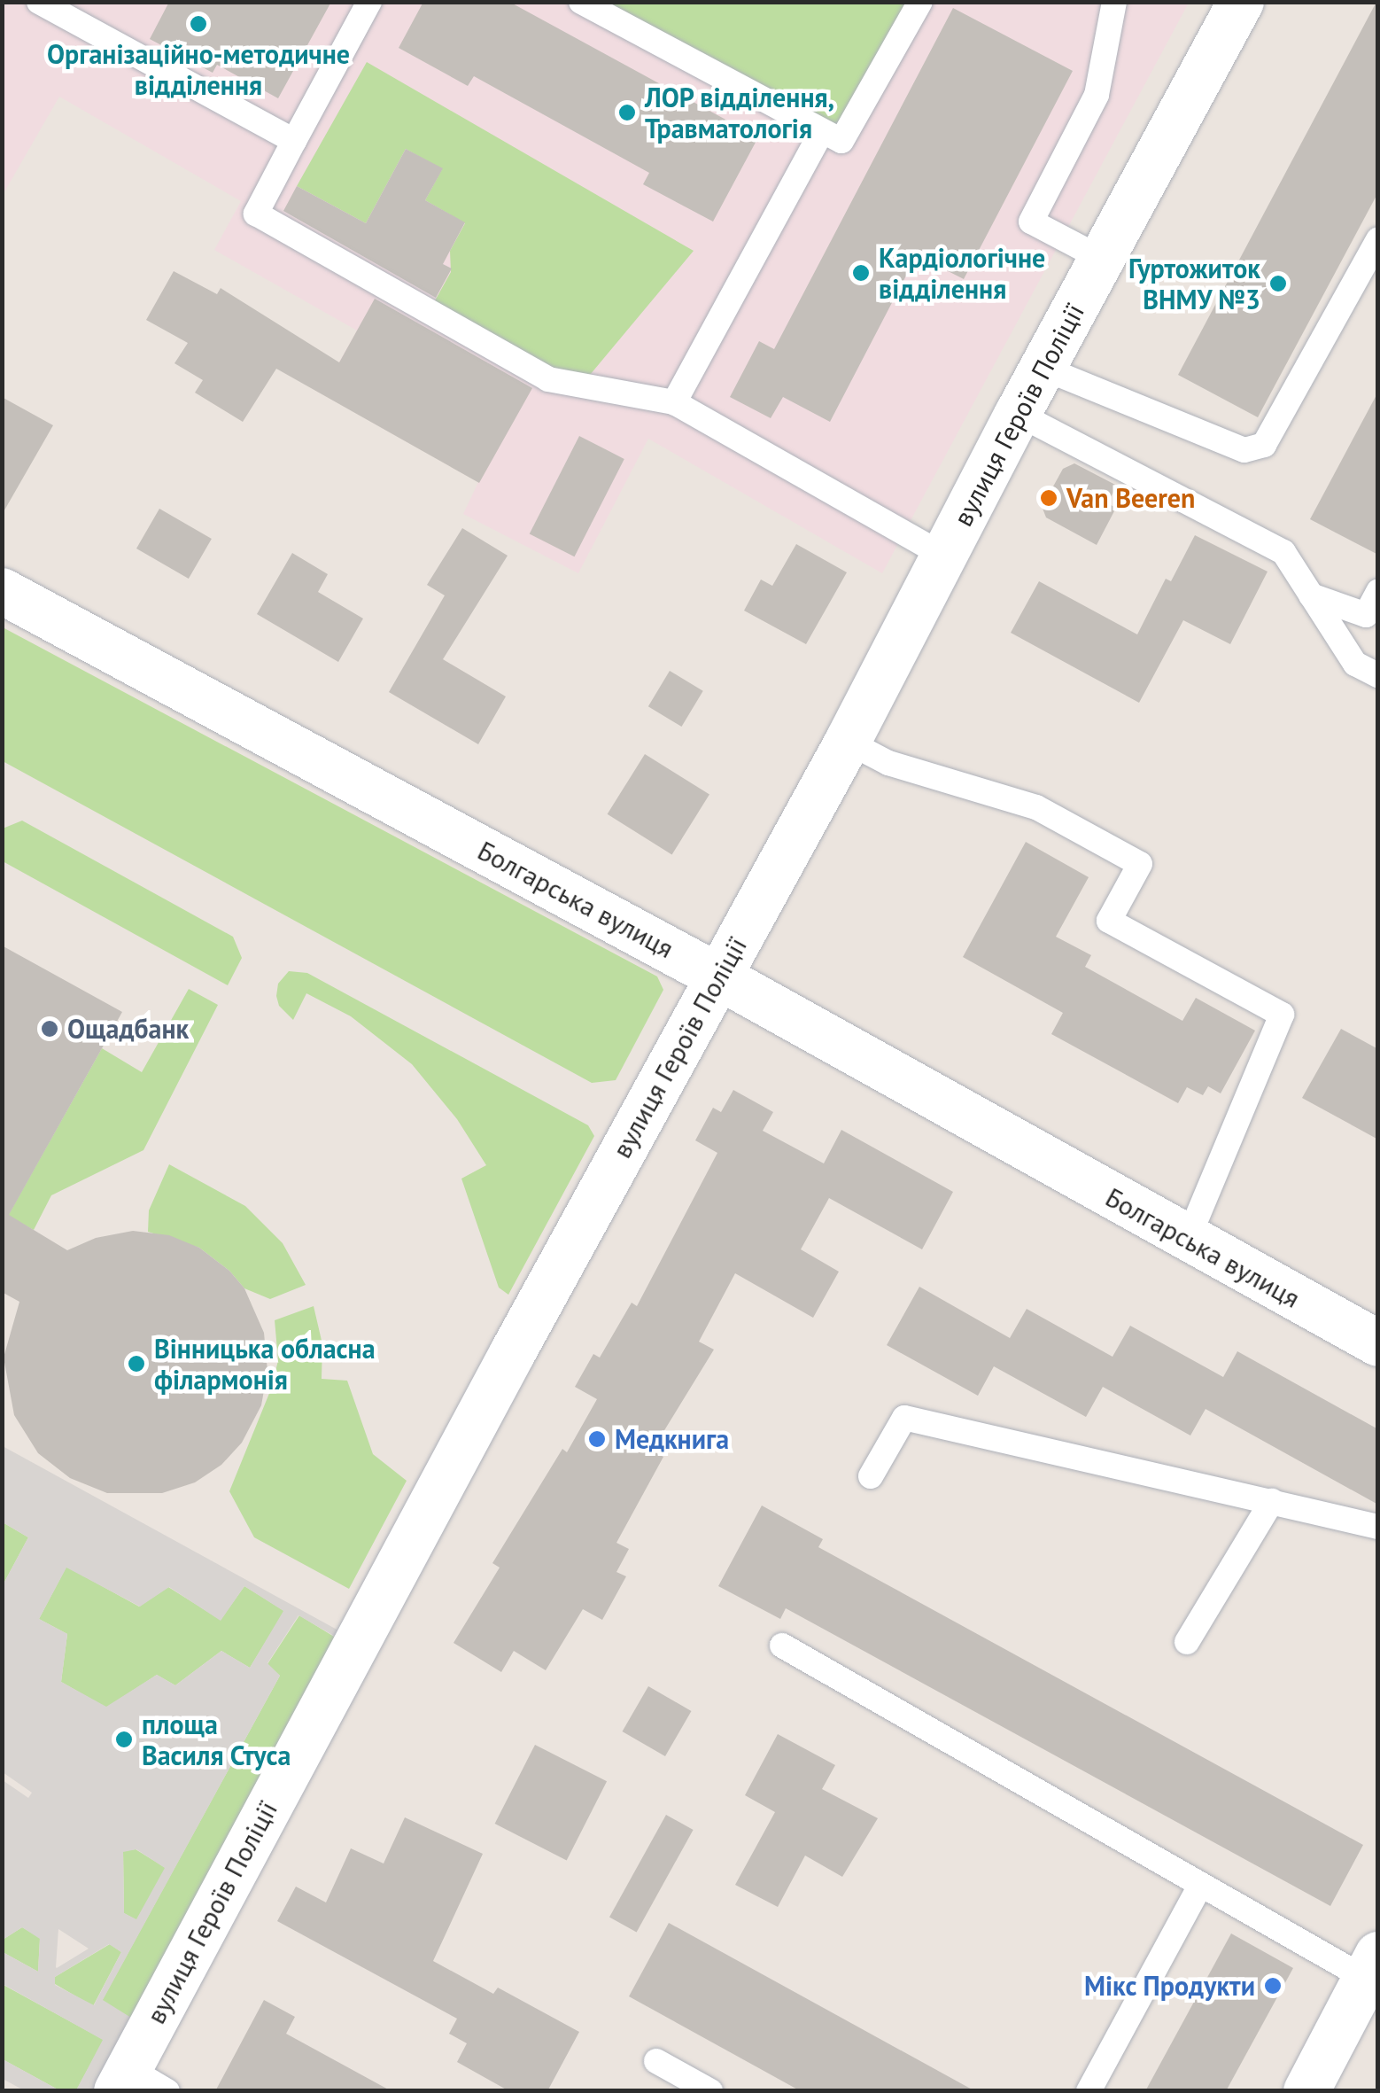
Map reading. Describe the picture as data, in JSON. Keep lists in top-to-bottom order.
{
  "streets": {
    "street": ["вулиця Героїв Поліції", "Болгарська вулиця"]
  },
  "crossings": [
    ["вулиця Героїв Поліції", "Болгарська вулиця"]
  ],
  "places": [
    "Організаційно-методичне відділення",
    "ЛОР відділення, Травматологія",
    "Кардіологічне відділення",
    "Гуртожиток ВНМУ №3",
    "Van Beeren",
    "Ощадбанк",
    "Вінницька обласна філармонія",
    "Медкнига",
    "площа Василя Стуса",
    "Мікс Продукти"
  ]
}
